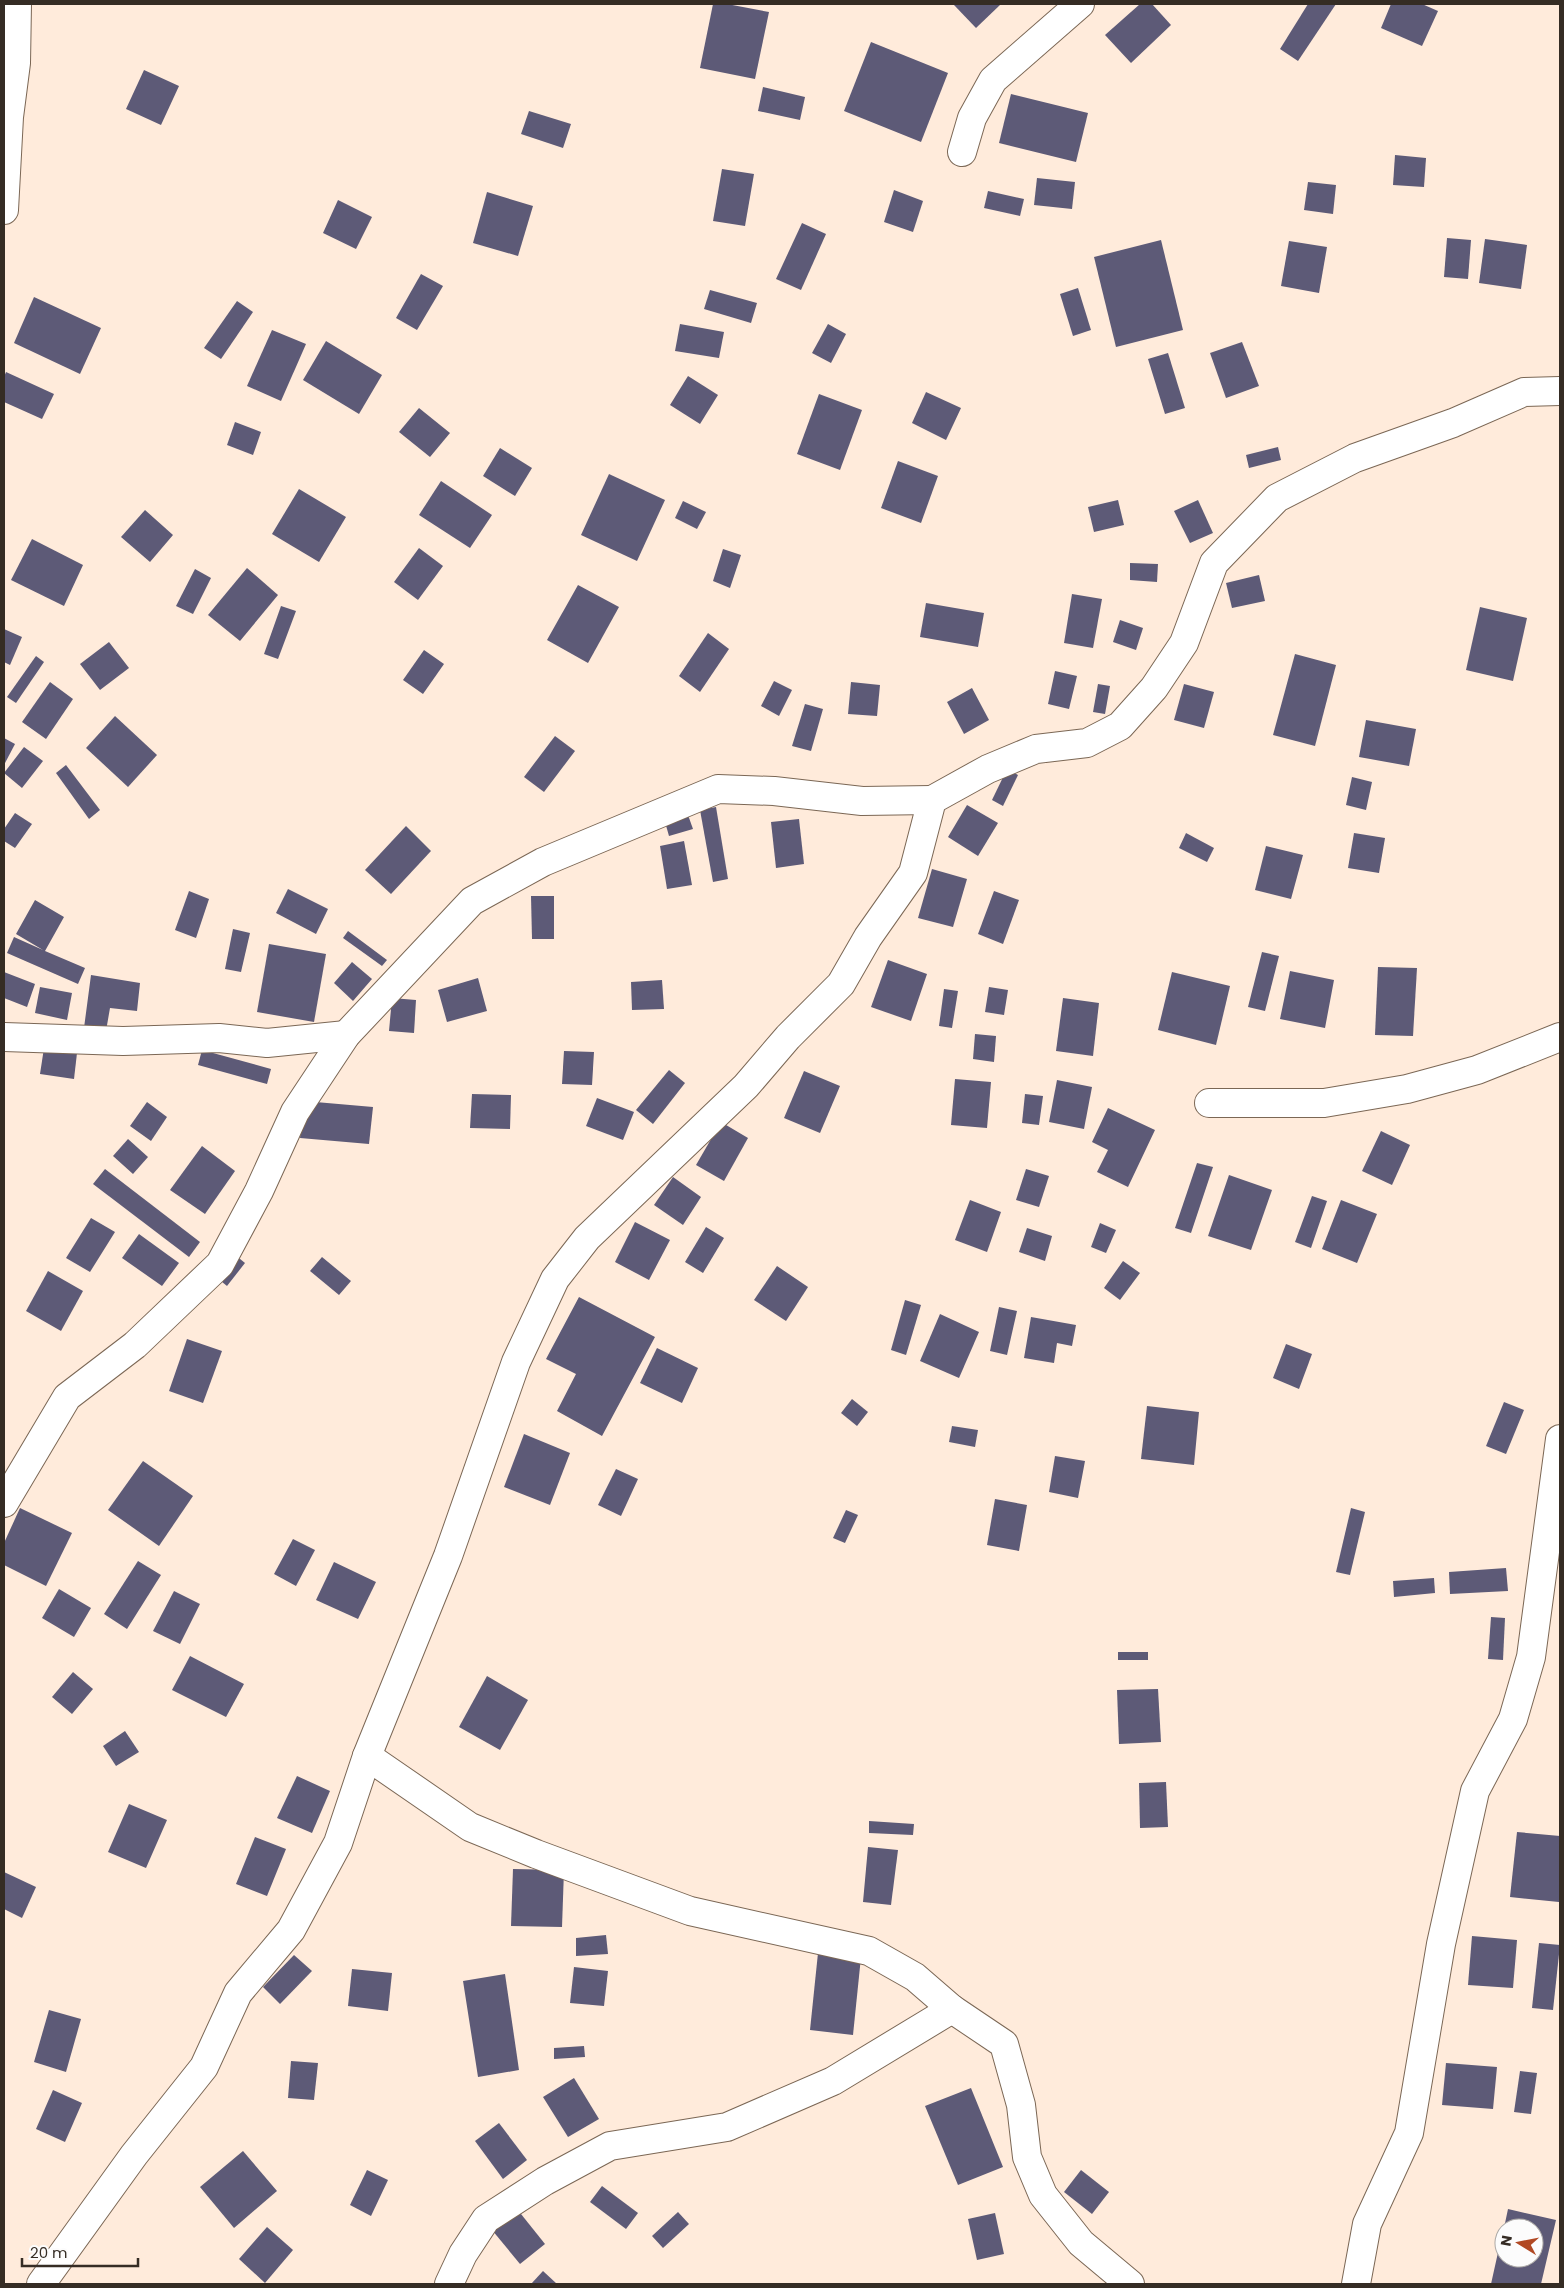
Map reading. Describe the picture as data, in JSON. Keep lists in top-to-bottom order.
{
  "scale_bar": "20 m",
  "north": "left"
}
